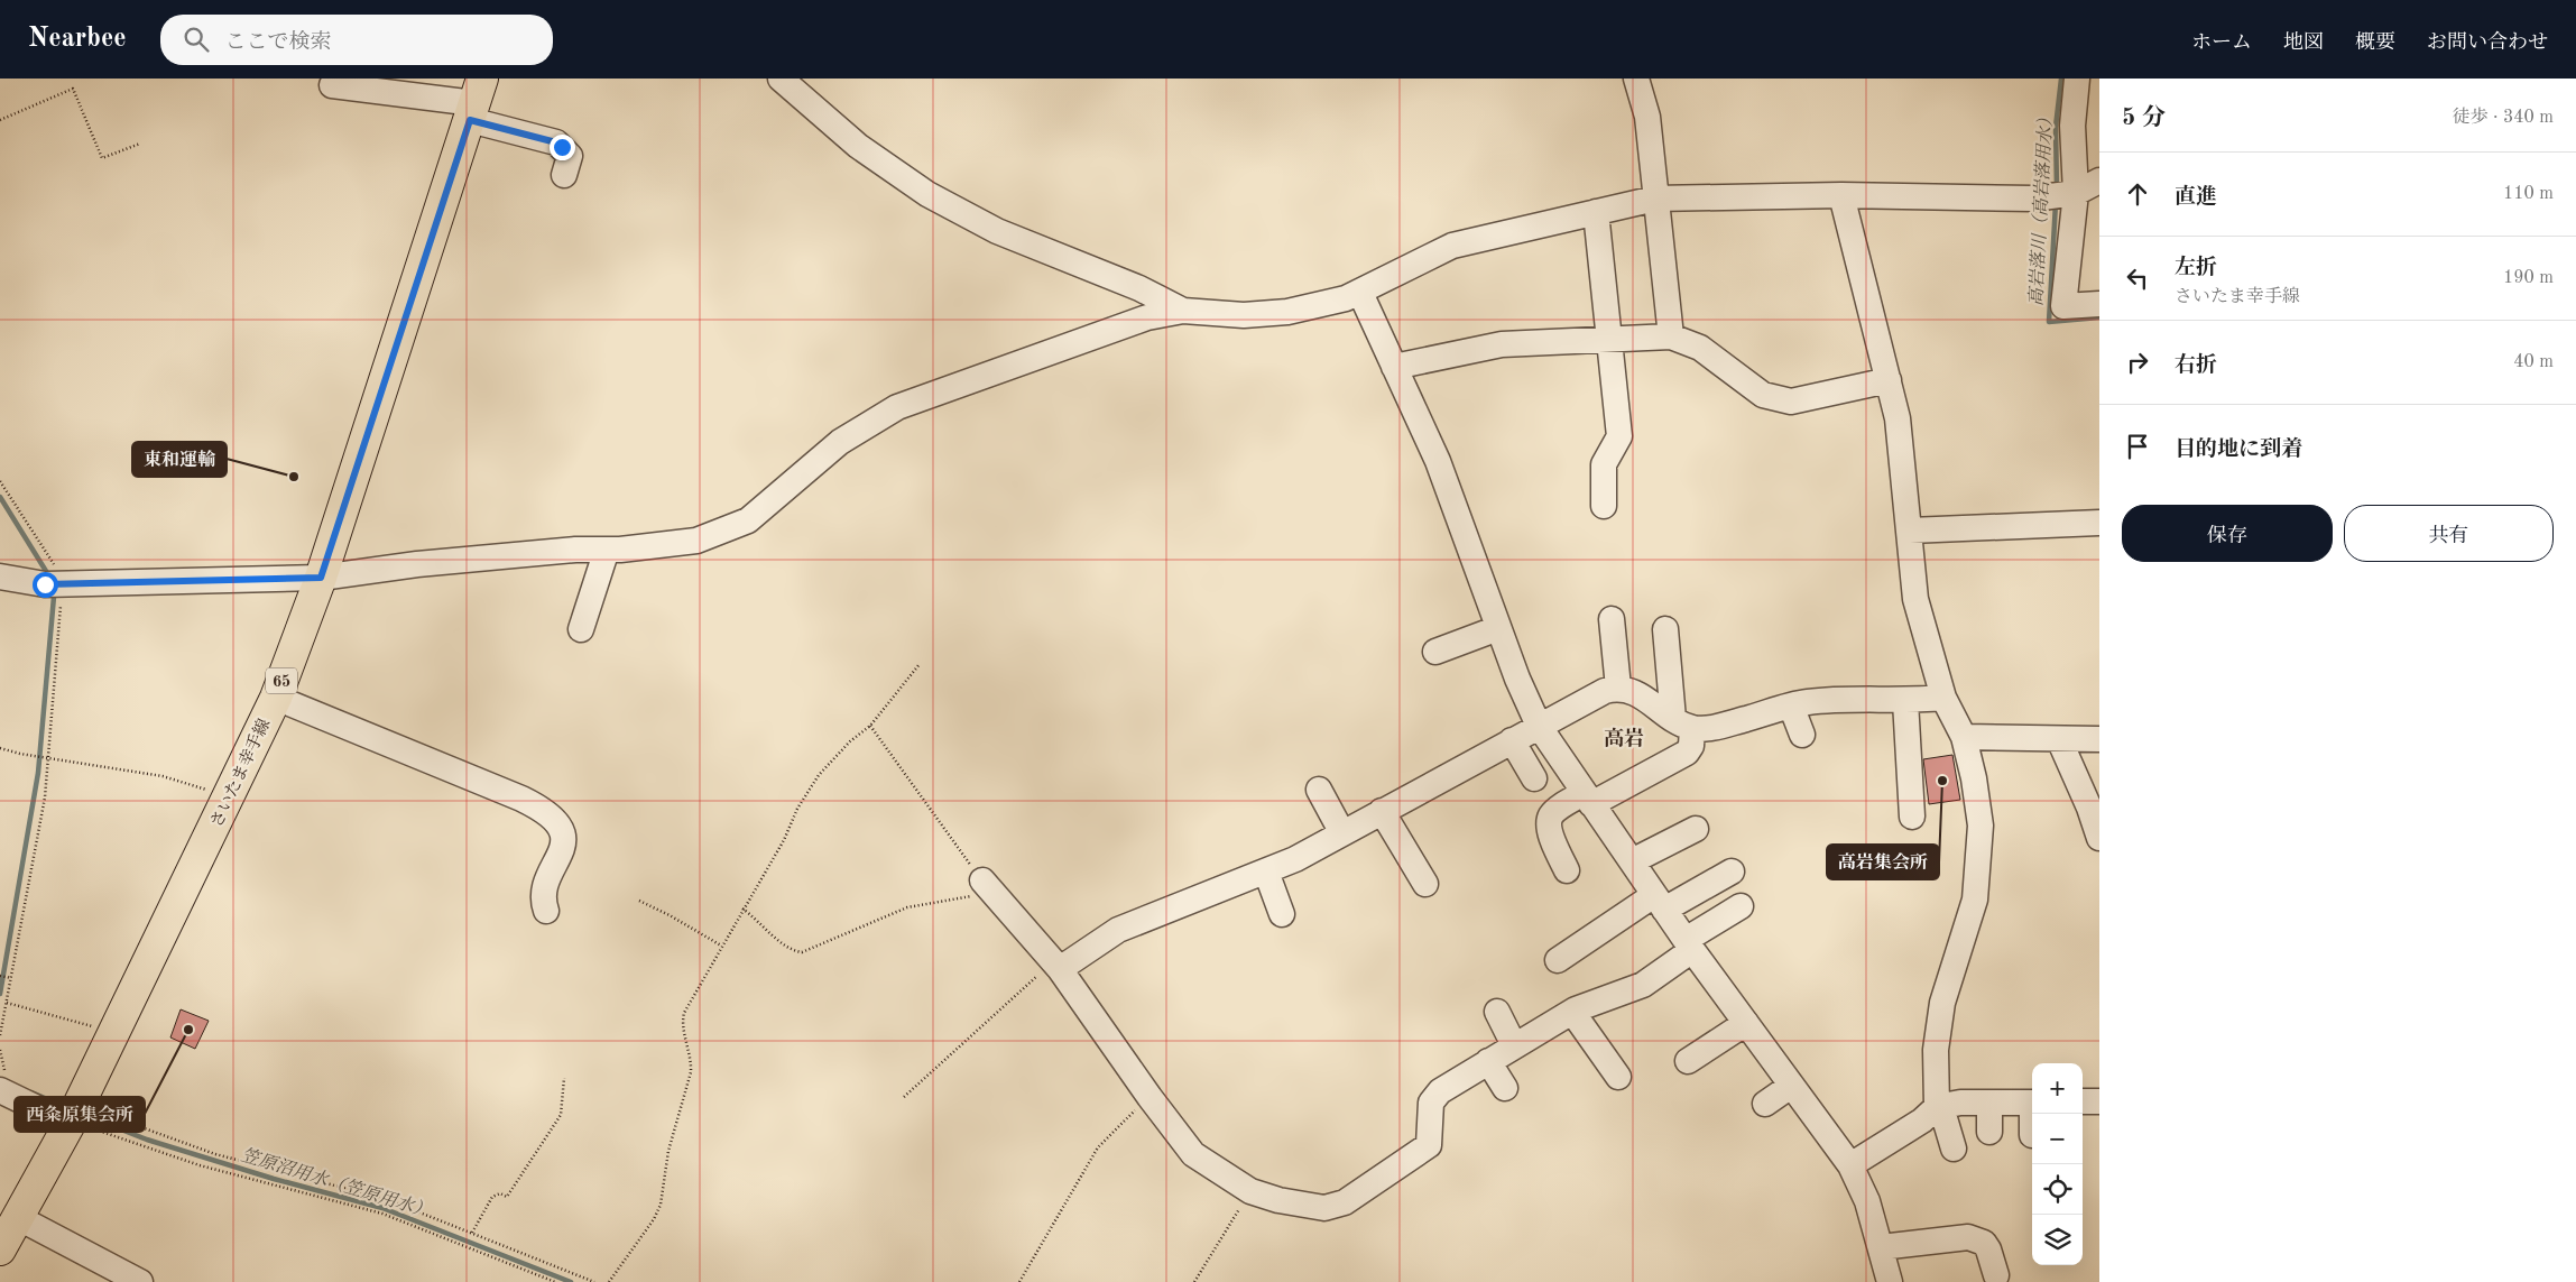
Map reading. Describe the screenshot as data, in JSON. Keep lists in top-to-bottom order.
{
  "streets": {
    "main road": ["65", "さいたま幸手線"]
  },
  "districts": ["高岩"],
  "water": ["高岩落川（高岩落用水）", "笠原沼用水（笠原用水）"],
  "places": ["東和運輸", "高岩集会所", "西粂原集会所"],
  "page": {
    "header": "Nearbee",
    "search": "ここで検索",
    "nav": [
      "ホーム",
      "地図",
      "概要",
      "お問い合わせ"
    ],
    "heading": ["5 分", "徒歩 · 340 m"],
    "list": [
      ["直進", "110 m"],
      ["左折", "さいたま幸手線", "190 m"],
      ["右折", "40 m"],
      "目的地に到着"
    ],
    "buttons": ["保存", "共有"],
    "map_buttons": ["+", "−"]
  }
}
